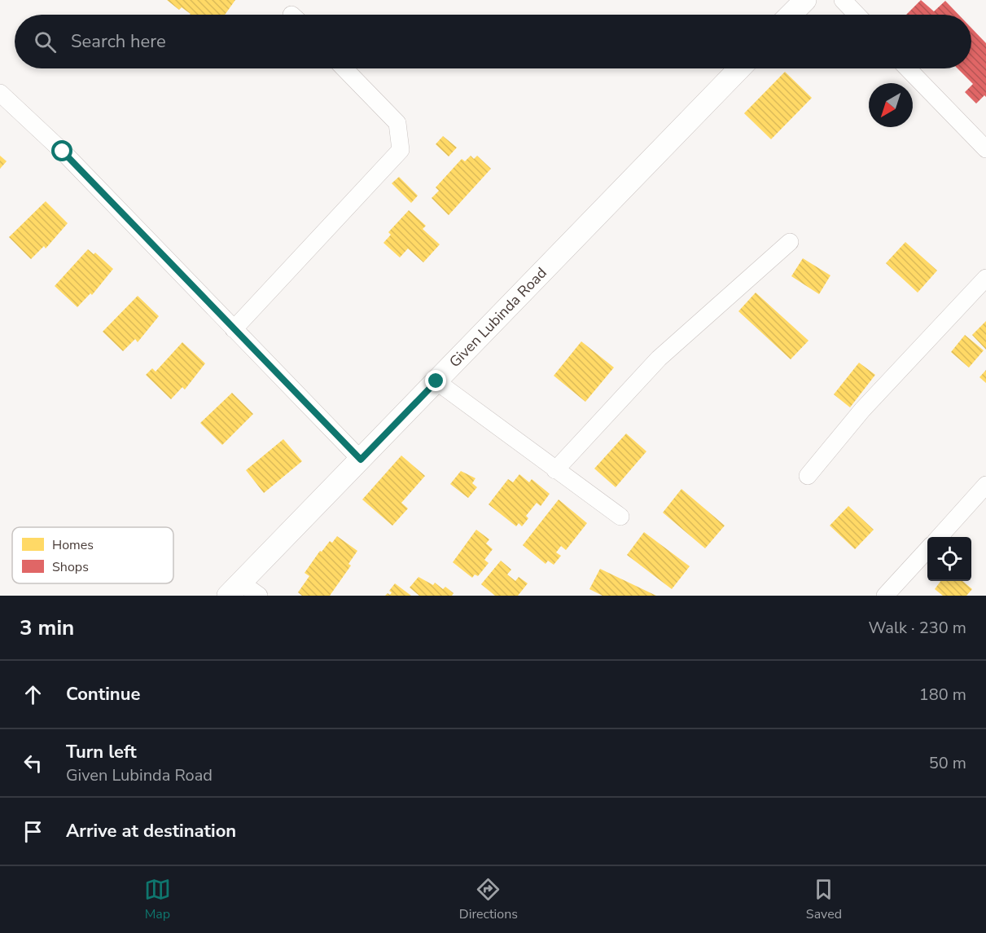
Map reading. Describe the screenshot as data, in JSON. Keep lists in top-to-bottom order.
{
  "streets": {
    "street": ["Given Lubinda Road"]
  },
  "legend": ["Homes", "Shops"],
  "north": "bottom left",
  "page": {
    "search": "Search here",
    "heading": ["3 min", "Walk · 230 m"],
    "list": [
      ["Continue", "180 m"],
      ["Turn left", "Given Lubinda Road", "50 m"],
      "Arrive at destination"
    ],
    "nav": ["Map", "Directions", "Saved"]
  }
}
